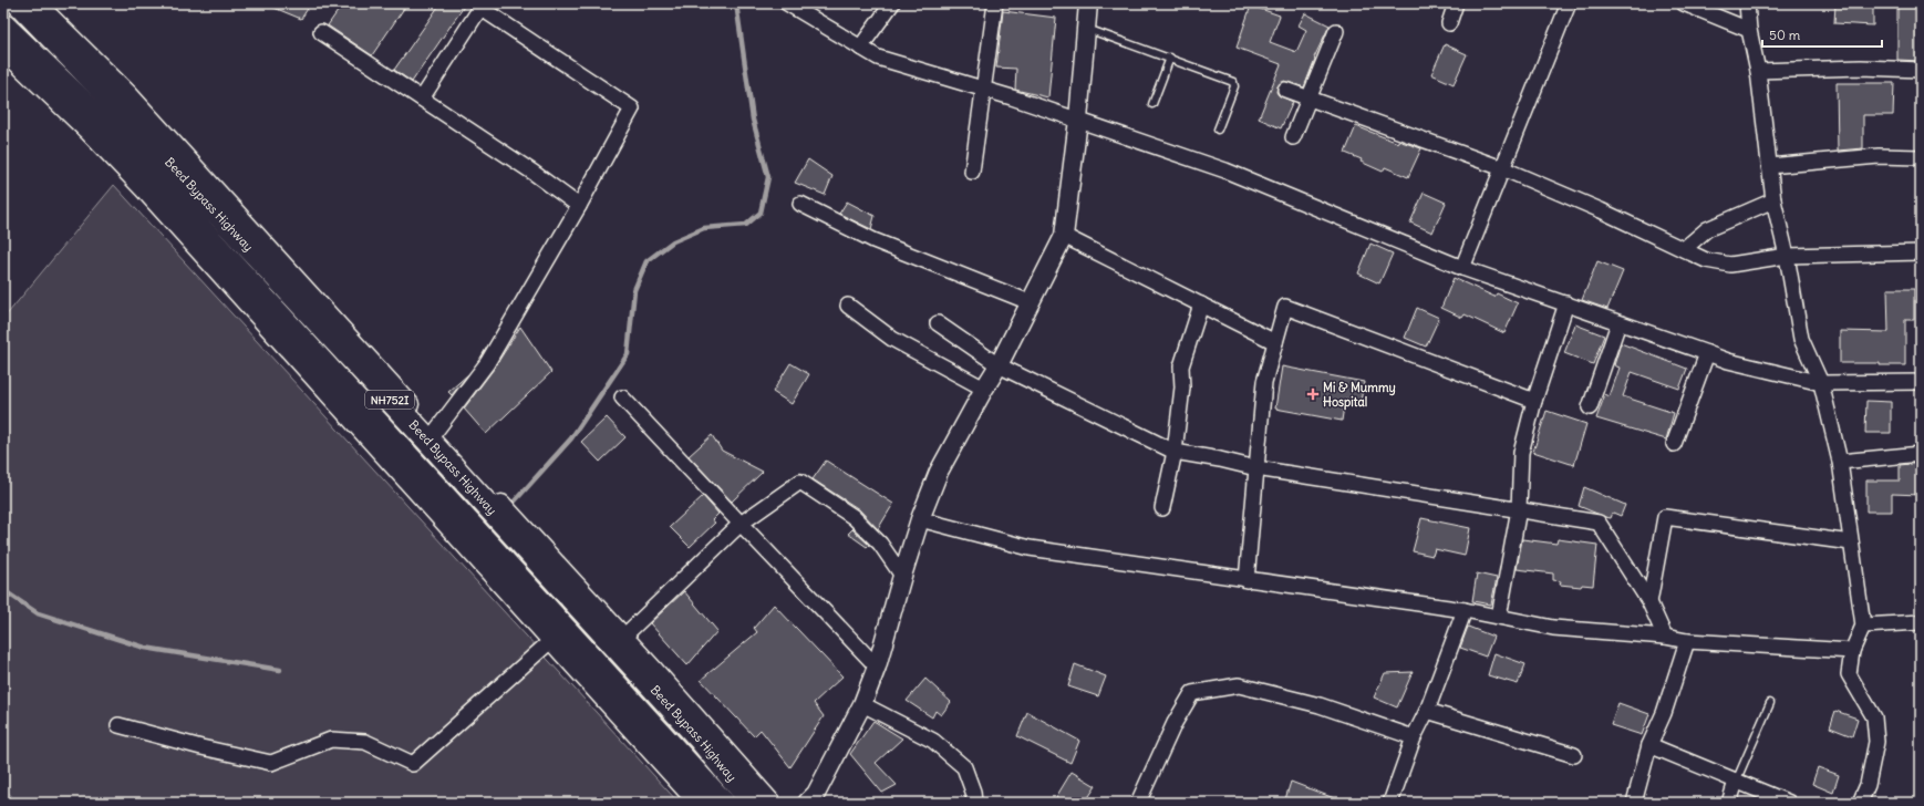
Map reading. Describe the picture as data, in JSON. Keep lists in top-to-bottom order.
{
  "streets": {
    "highway": ["Beed Bypass Highway", "NH752I"]
  },
  "places": {
    "health": ["Mi & Mummy Hospital"]
  },
  "scale_bar": "50 m"
}
